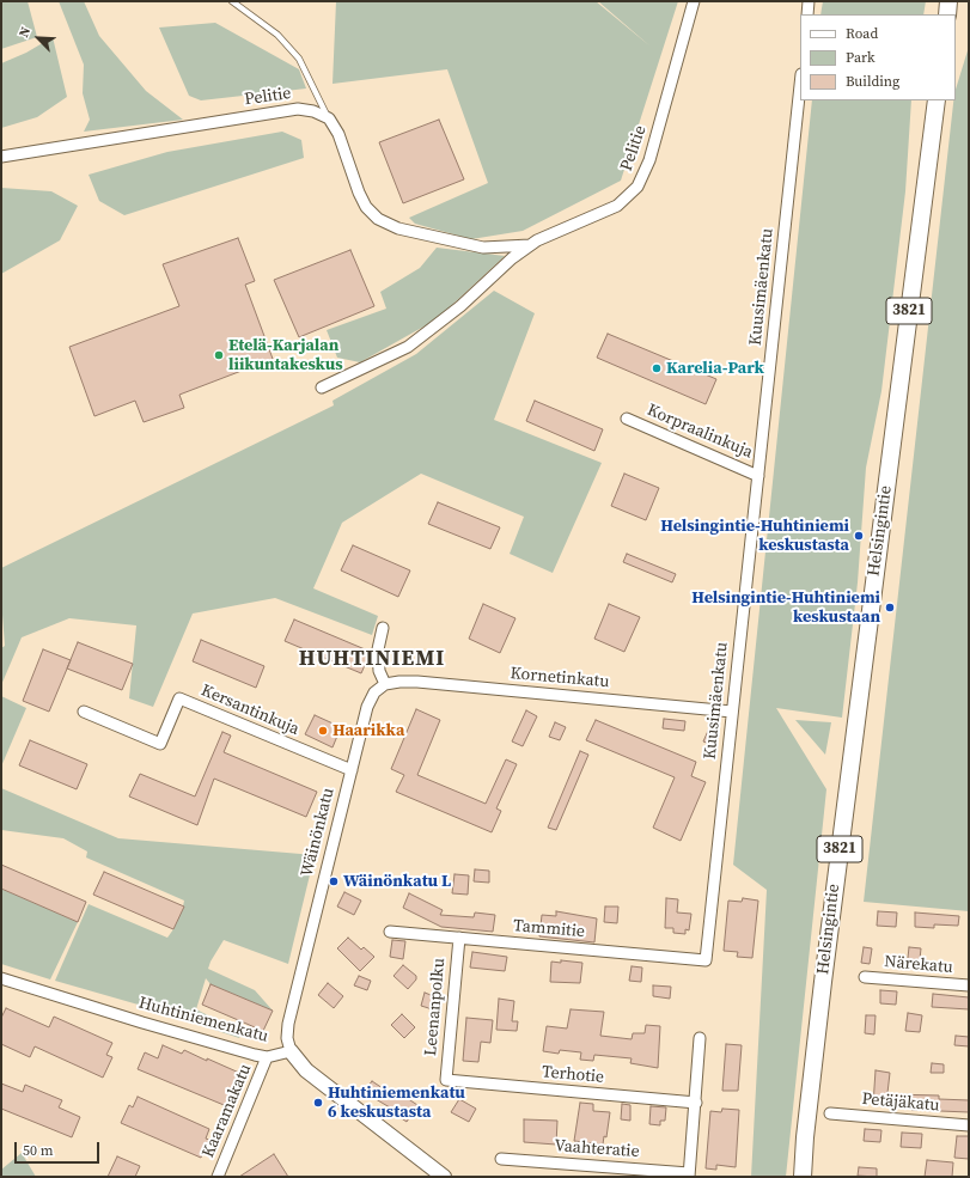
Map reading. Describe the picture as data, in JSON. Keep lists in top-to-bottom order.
{
  "streets": {
    "main road": ["3821", "Helsingintie"],
    "street": [
      "Pelitie",
      "Kuusimäenkatu",
      "Korpraalinkuja",
      "Kornetinkatu",
      "Kersantinkuja",
      "Wäinönkatu",
      "Tammitie",
      "Närekatu",
      "Leenanpolku",
      "Huhtiniemenkatu",
      "Terhotie",
      "Petäjäkatu",
      "Kaaramakatu",
      "Vaahteratie"
    ]
  },
  "crossings": [
    ["Kuusimäenkatu", "Korpraalinkuja"],
    ["Kuusimäenkatu", "Kornetinkatu"],
    ["Kuusimäenkatu", "Tammitie"],
    ["Kornetinkatu", "Wäinönkatu"],
    ["Kersantinkuja", "Wäinönkatu"],
    ["Wäinönkatu", "Huhtiniemenkatu"],
    ["Tammitie", "Leenanpolku"],
    ["Leenanpolku", "Terhotie"],
    ["Huhtiniemenkatu", "Kaaramakatu"]
  ],
  "districts": ["HUHTINIEMI"],
  "places": [
    "Etelä-Karjalan liikuntakeskus",
    "Karelia-Park",
    "Helsingintie-Huhtiniemi keskustasta",
    "Helsingintie-Huhtiniemi keskustaan",
    "Haarikka",
    "Wäinönkatu L",
    "Huhtiniemenkatu 6 keskustasta"
  ],
  "legend": ["Road", "Park", "Building"],
  "scale_bar": "50 m",
  "north": "top left"
}
